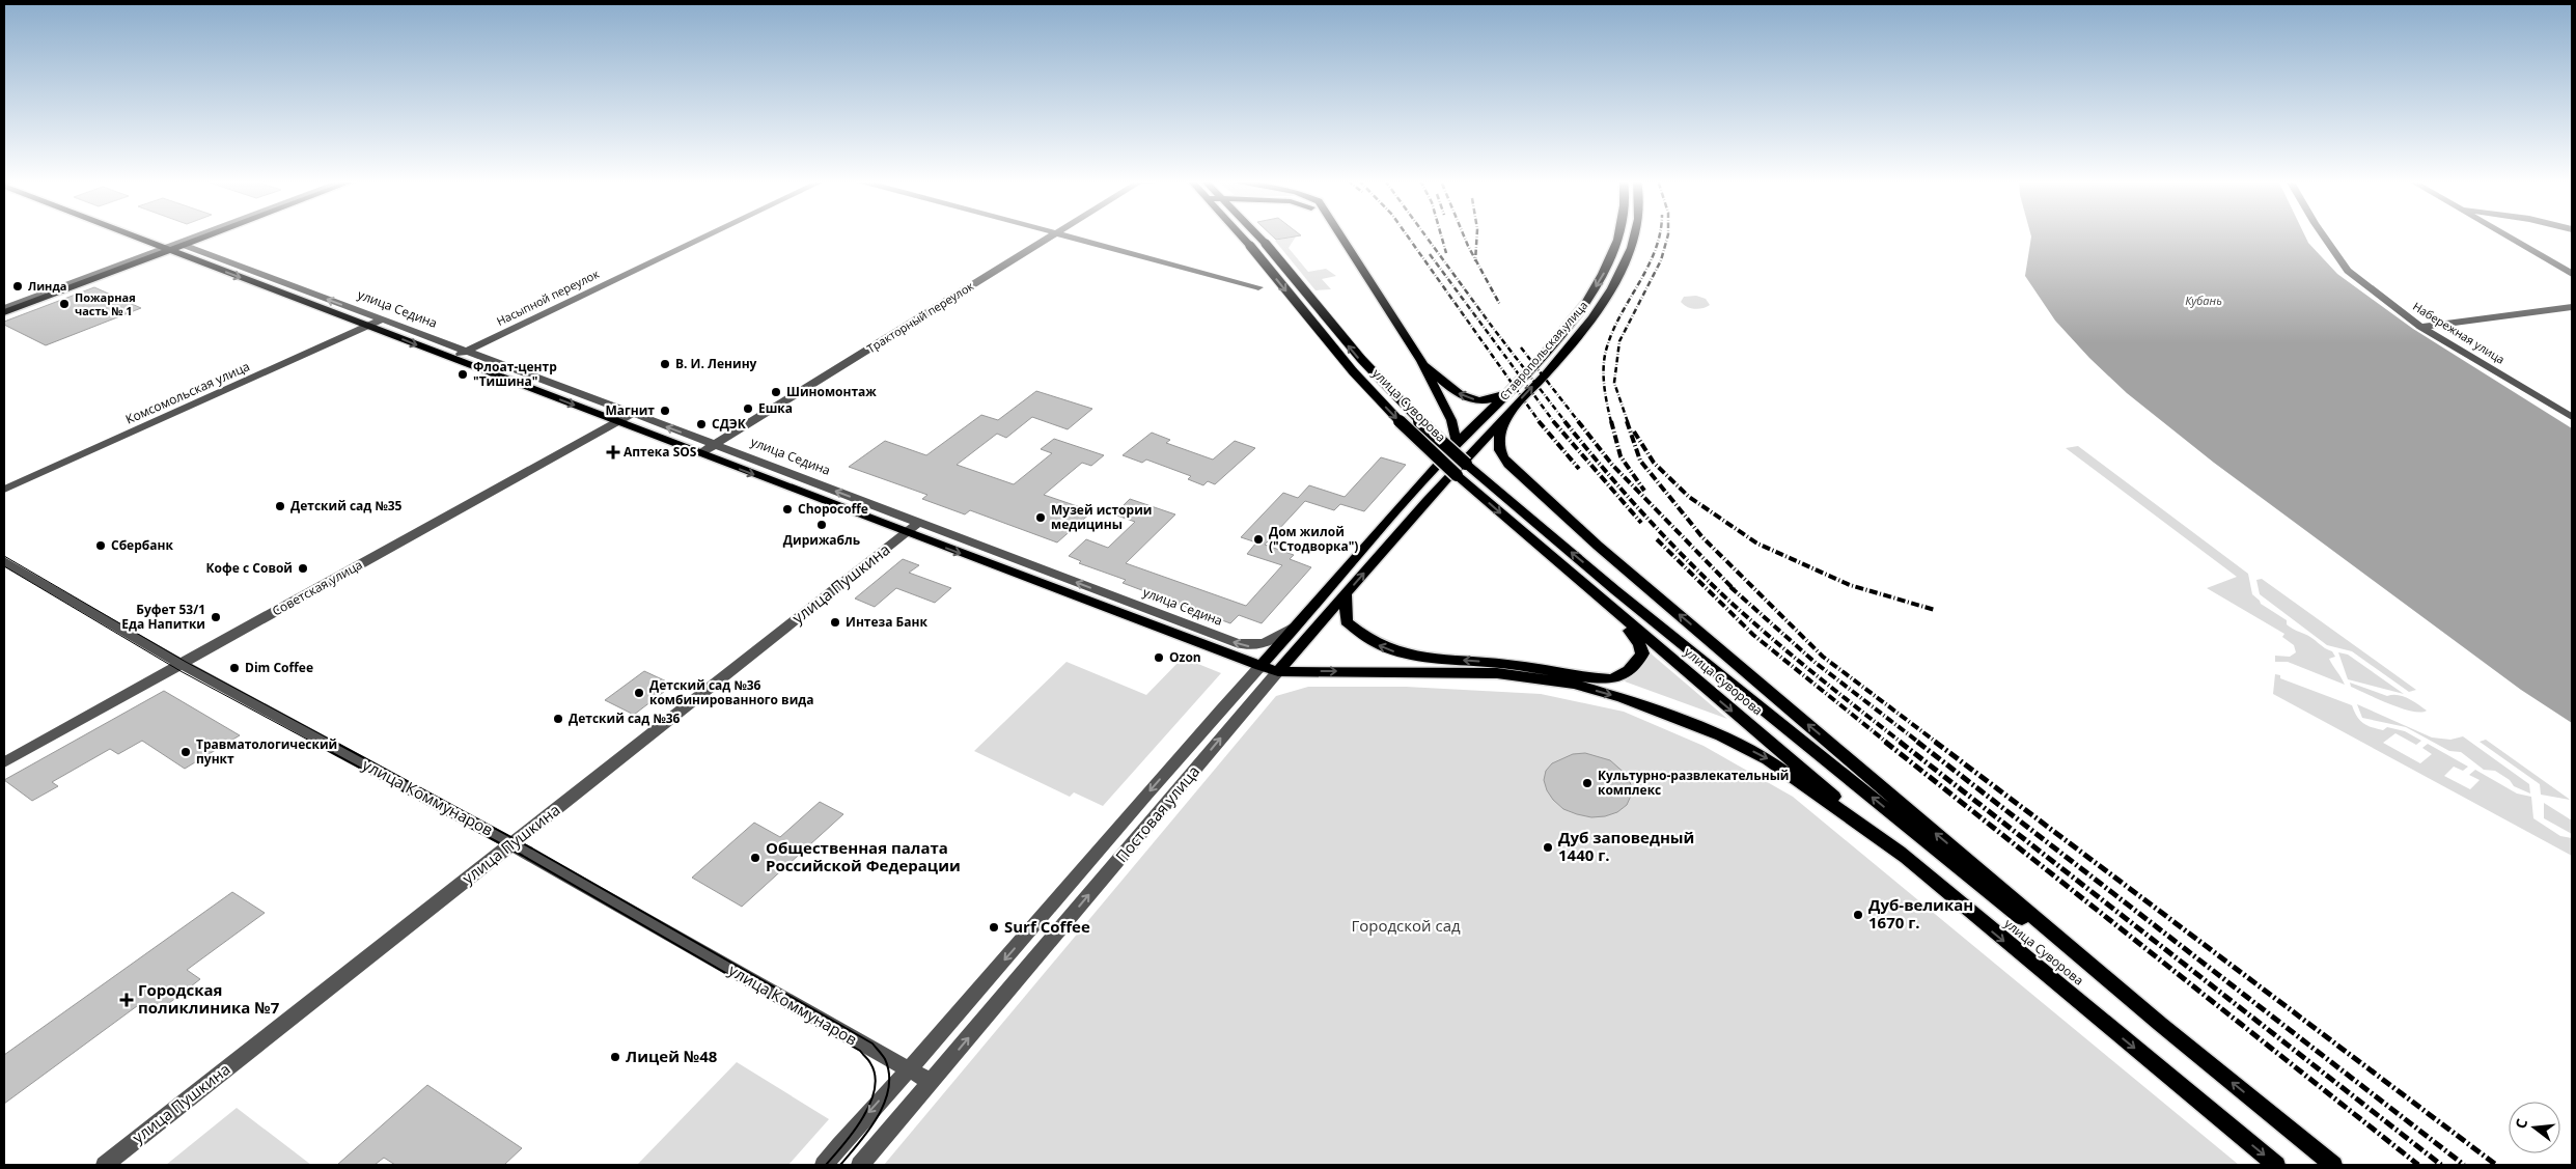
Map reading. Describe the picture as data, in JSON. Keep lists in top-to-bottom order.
{
  "streets": {
    "main road": [
      "улица Седина",
      "Ставропольская улица",
      "улица Суворова",
      "Постовая улица"
    ],
    "street": [
      "Насыпной переулок",
      "Тракторный переулок",
      "Набережная улица",
      "Комсомольская улица",
      "улица Пушкина",
      "Советская улица",
      "улица Коммунаров"
    ]
  },
  "crossings": [
    ["Насыпной переулок", "улица Седина"],
    ["улица Седина", "Тракторный переулок"],
    ["улица Седина", "Комсомольская улица"],
    ["улица Седина", "улица Суворова"],
    ["улица Седина", "улица Пушкина"],
    ["улица Седина", "Советская улица"],
    ["улица Седина", "Постовая улица"],
    ["Ставропольская улица", "улица Суворова"],
    ["Ставропольская улица", "Постовая улица"],
    ["улица Пушкина", "улица Коммунаров"],
    ["Советская улица", "улица Коммунаров"],
    ["улица Коммунаров", "Постовая улица"]
  ],
  "water": ["Кубань"],
  "parks": ["Городской сад"],
  "places": {
    "other": [
      "Линда",
      "Пожарная часть № 1",
      "В. И. Ленину",
      "Флоат-центр \"Тишина\"",
      "Шиномонтаж",
      "Ешка",
      "Магнит",
      "СДЭК",
      "Детский сад №35",
      "Chopocoffe",
      "Музей истории медицины",
      "Дирижабль",
      "Дом жилой (\"Стодворка\")",
      "Сбербанк",
      "Кофе с Совой",
      "Буфет 53/1 Еда Напитки",
      "Интеза Банк",
      "Ozon",
      "Dim Coffee",
      "Детский сад №36 комбинированного вида",
      "Детский сад №36",
      "Травматологический пункт",
      "Культурно-развлекательный комплекс",
      "Дуб заповедный 1440 г.",
      "Общественная палата Российской Федерации",
      "Дуб-великан 1670 г.",
      "Surf Coffee",
      "Лицей №48"
    ],
    "health": ["Аптека SOS", "Городская поликлиника №7"]
  },
  "north": "left"
}
